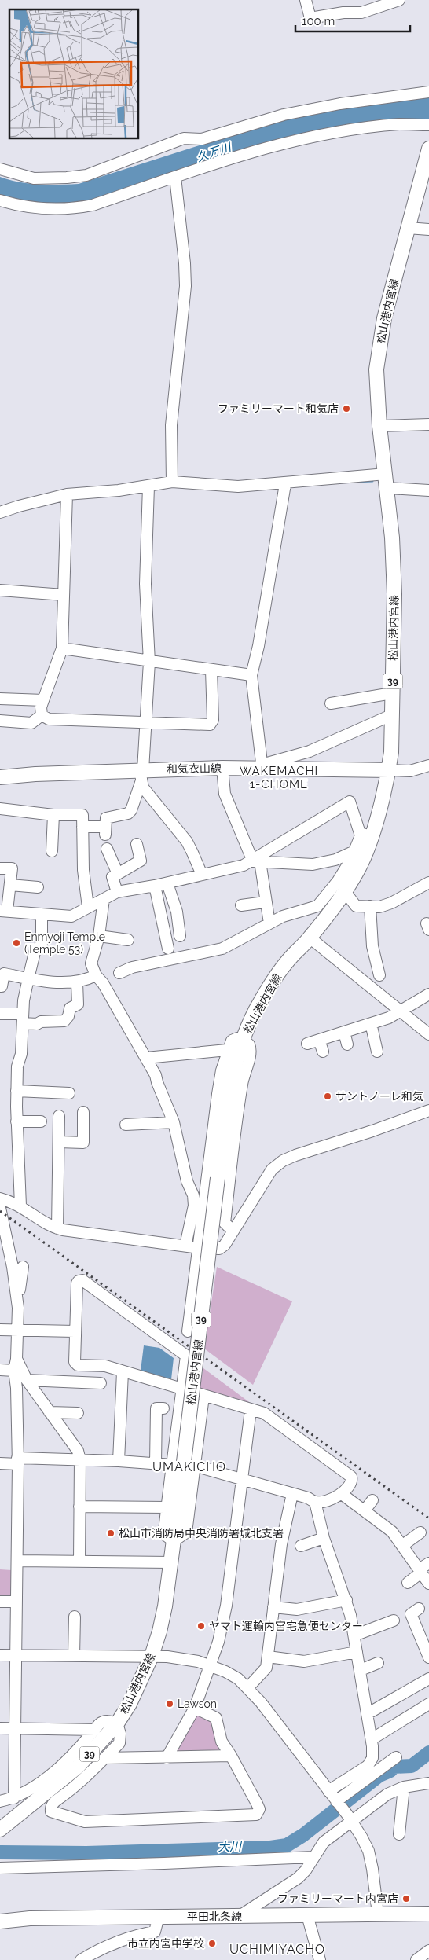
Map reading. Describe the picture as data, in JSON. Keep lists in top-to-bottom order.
{
  "streets": {
    "main road": [
      "松山港内宮線",
      "39",
      "和気衣山線",
      "平田北条線"
    ]
  },
  "crossings": [
    ["松山港内宮線", "和気衣山線"]
  ],
  "districts": ["WAKEMACHI 1-CHOME", "UMAKICHO", "UCHIMIYACHO"],
  "water": ["久万川", "大川"],
  "places": [
    "ファミリーマート和気店",
    "Enmyoji Temple (Temple 53)",
    "サントノーレ和気",
    "松山市消防局中央消防署城北支署",
    "ヤマト運輸内宮宅急便センター",
    "Lawson",
    "ファミリーマート内宮店",
    "市立内宮中学校"
  ],
  "scale_bar": "100 m"
}
